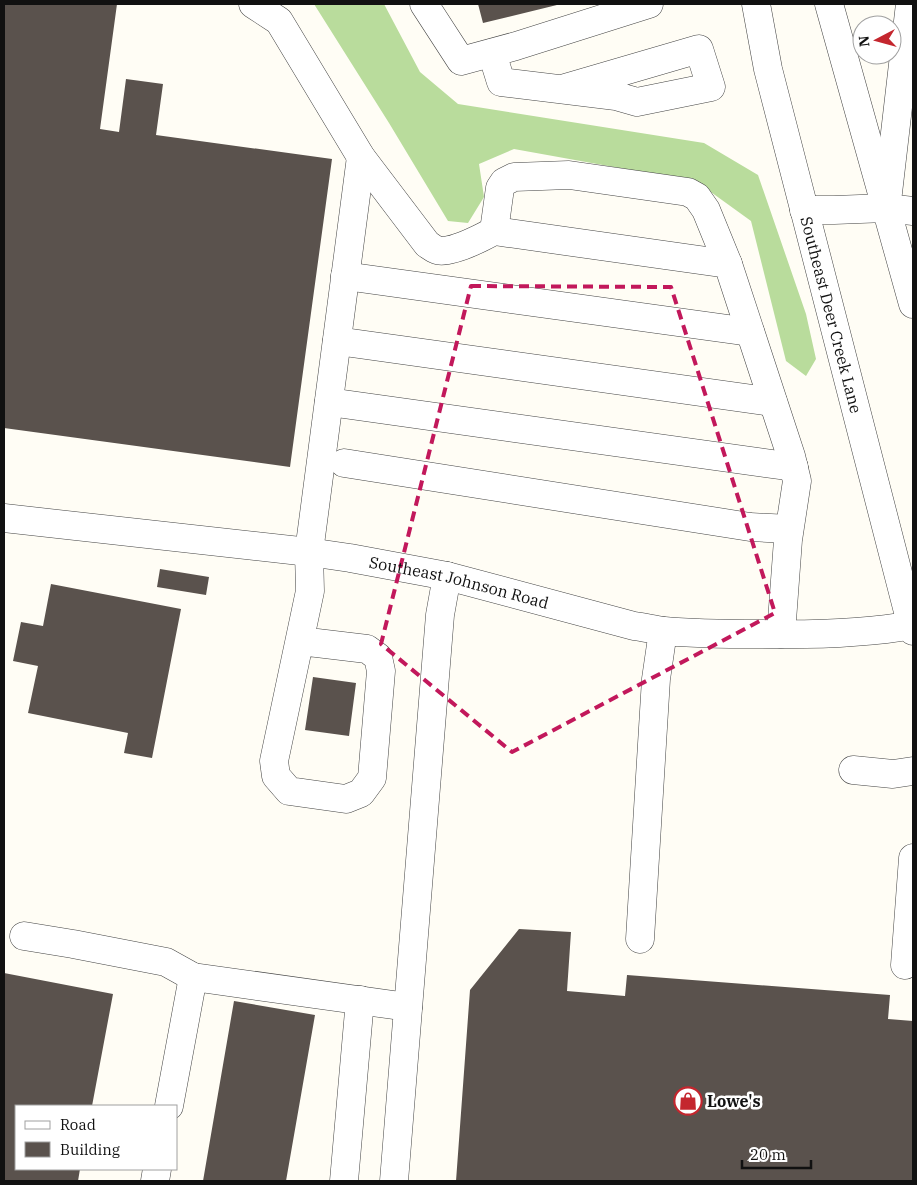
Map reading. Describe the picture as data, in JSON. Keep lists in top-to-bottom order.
{
  "streets": {
    "street": ["Southeast Deer Creek Lane", "Southeast Johnson Road"]
  },
  "crossings": [
    ["Southeast Deer Creek Lane", "Southeast Johnson Road"]
  ],
  "places": {
    "shop": ["Lowe's"]
  },
  "legend": ["Road", "Building"],
  "scale_bar": "20 m",
  "north": "left"
}
